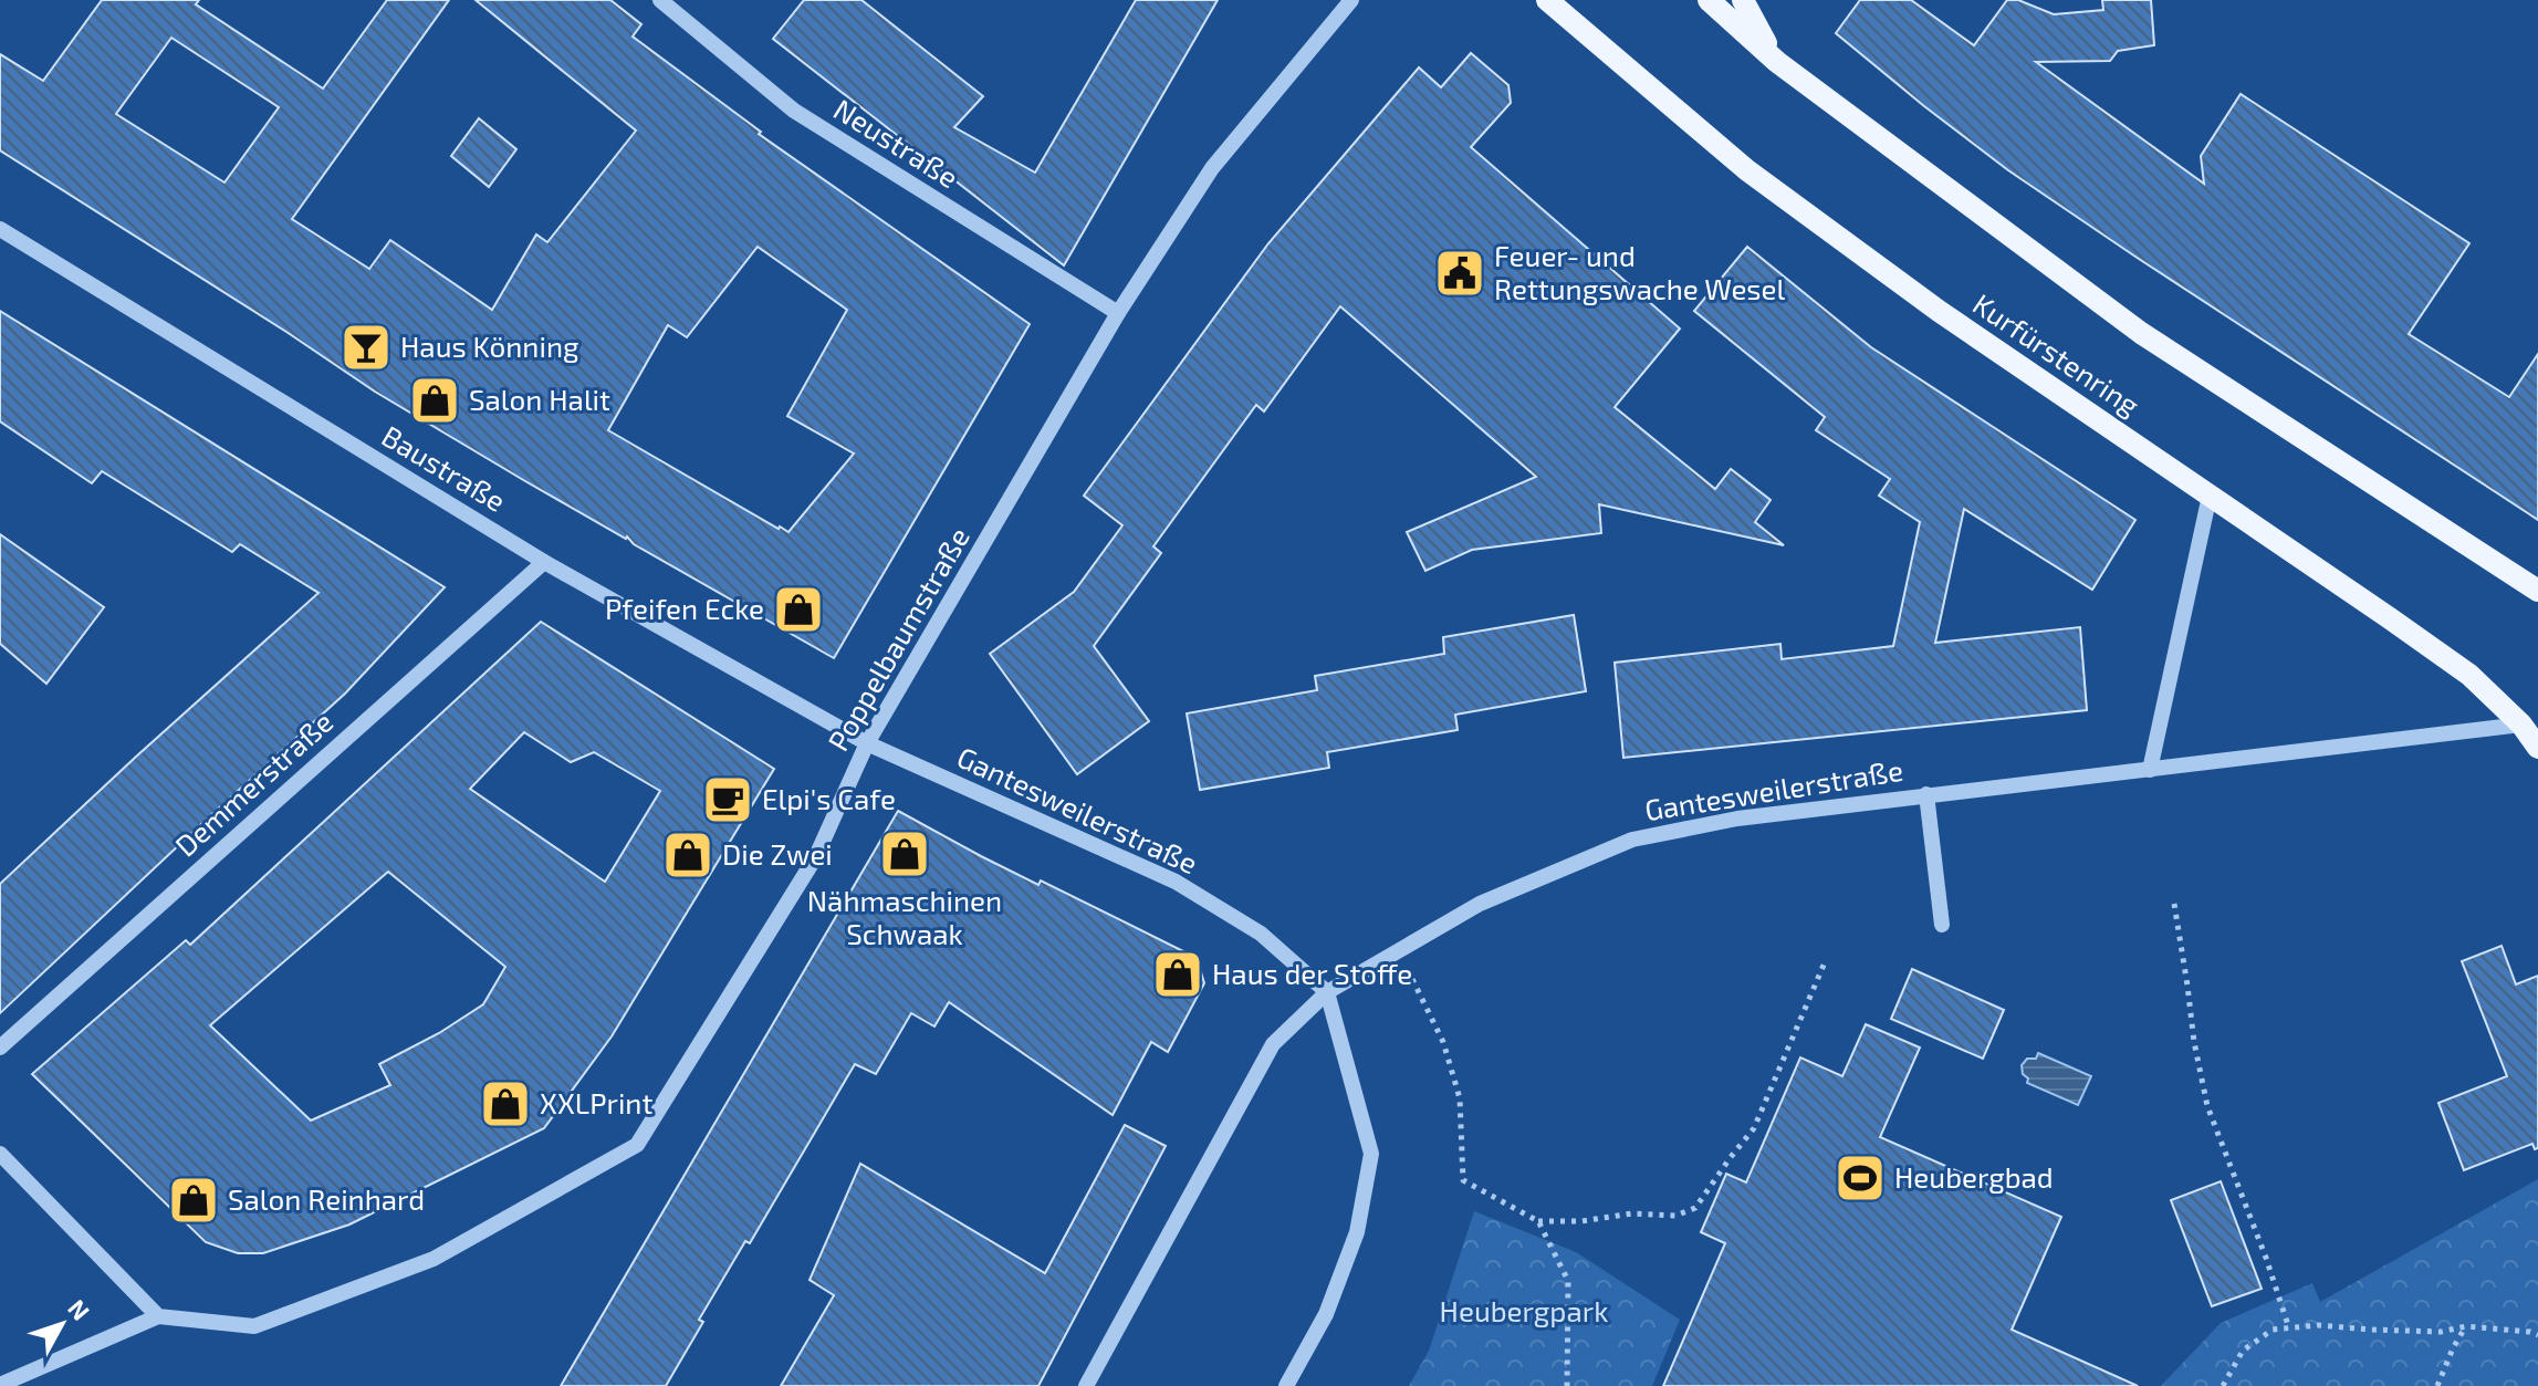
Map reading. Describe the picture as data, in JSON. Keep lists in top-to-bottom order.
{
  "streets": {
    "main road": ["Kurfürstenring"],
    "street": [
      "Neustraße",
      "Baustraße",
      "Poppelbaumstraße",
      "Demmerstraße",
      "Gantesweilerstraße"
    ]
  },
  "crossings": [
    ["Neustraße", "Poppelbaumstraße"],
    ["Kurfürstenring", "Gantesweilerstraße"],
    ["Baustraße", "Poppelbaumstraße"],
    ["Baustraße", "Demmerstraße"],
    ["Baustraße", "Gantesweilerstraße"],
    ["Poppelbaumstraße", "Gantesweilerstraße"]
  ],
  "parks": ["Heubergpark"],
  "places": {
    "public building": ["Feuer- und Rettungswache Wesel"],
    "bar": ["Haus Könning"],
    "shop": [
      "Salon Halit",
      "Pfeifen Ecke",
      "Nähmaschinen Schwaak",
      "Die Zwei",
      "Haus der Stoffe",
      "XXLPrint",
      "Salon Reinhard"
    ],
    "cafe": ["Elpi's Cafe"],
    "sports": ["Heubergbad"]
  },
  "north": "top right"
}
